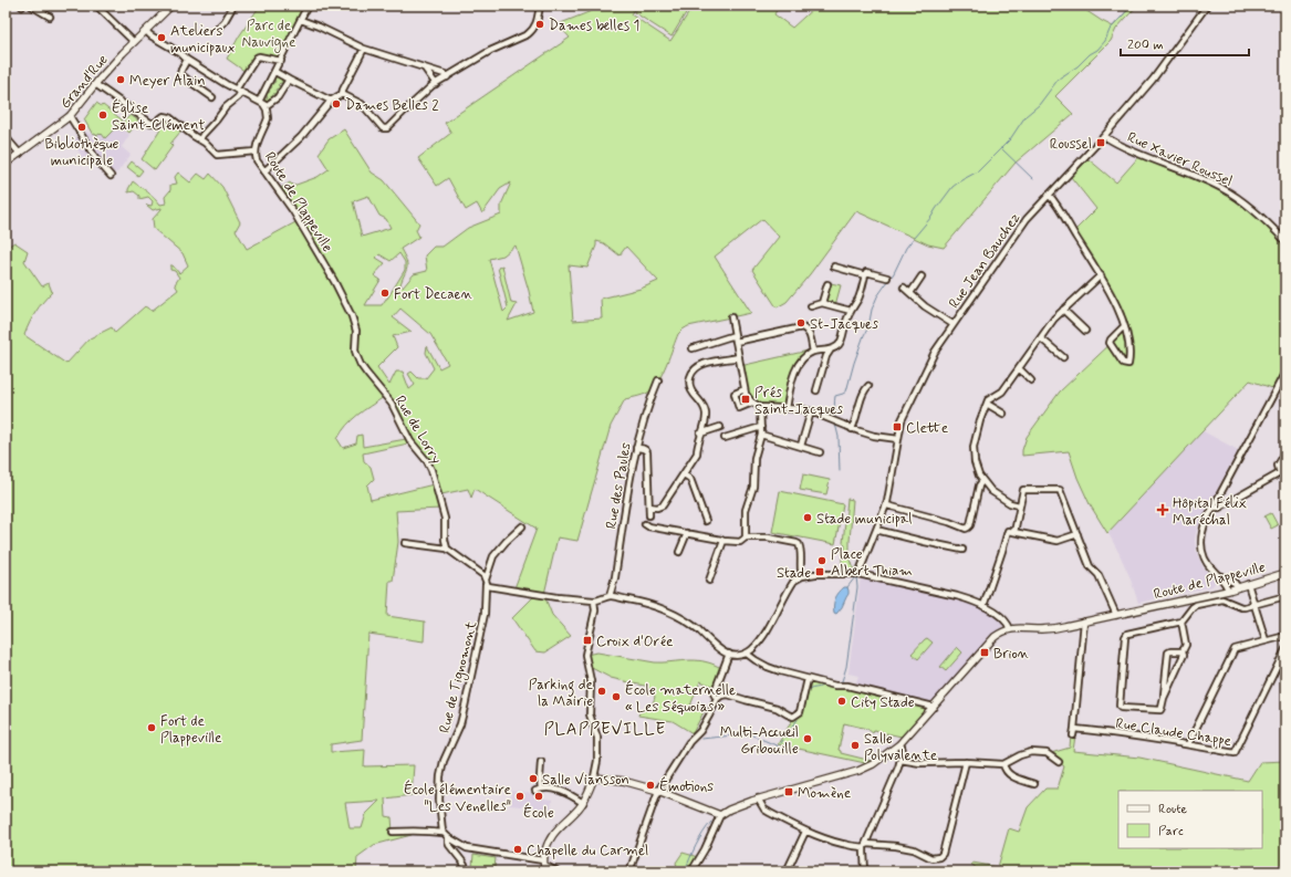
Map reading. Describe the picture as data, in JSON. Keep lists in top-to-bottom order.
{
  "streets": {
    "street": [
      "Grand'Rue",
      "Rue Xavier Roussel",
      "Route de Plappeville",
      "Rue Jean Bauchez",
      "Rue de Lorry",
      "Rue des Paules",
      "Rue de Tignomont",
      "Rue Claude Chappe"
    ]
  },
  "crossings": [
    ["Rue Xavier Roussel", "Rue Jean Bauchez"],
    ["Route de Plappeville", "Rue de Lorry"]
  ],
  "districts": ["PLAPPEVILLE"],
  "parks": ["Parc de Nauvigne"],
  "places": {
    "other": [
      "Dames belles 1",
      "Ateliers municipaux",
      "Meyer Alain",
      "Dames Belles 2",
      "Église Saint-Clément",
      "Bibliothèque municipale",
      "Fort Decaen",
      "St-Jacques",
      "Stade municipal",
      "Place Albert Thiam",
      "Parking de la Mairie",
      "École maternelle « Les Séquoias »",
      "City Stade",
      "Fort de Plappeville",
      "Multi-Accueil Gribouille",
      "Salle Polyvalente",
      "Salle Viansson",
      "Émotions",
      "École élémentaire \"Les Venelles\"",
      "École",
      "Chapelle du Carmel"
    ],
    "transit": [
      "Roussel",
      "Prés Saint-Jacques",
      "Clette",
      "Stade",
      "Croix d'Orée",
      "Brion",
      "Momène"
    ],
    "health": ["Hôpital Félix Maréchal"]
  },
  "legend": ["Route", "Parc"],
  "scale_bar": "200 m"
}
